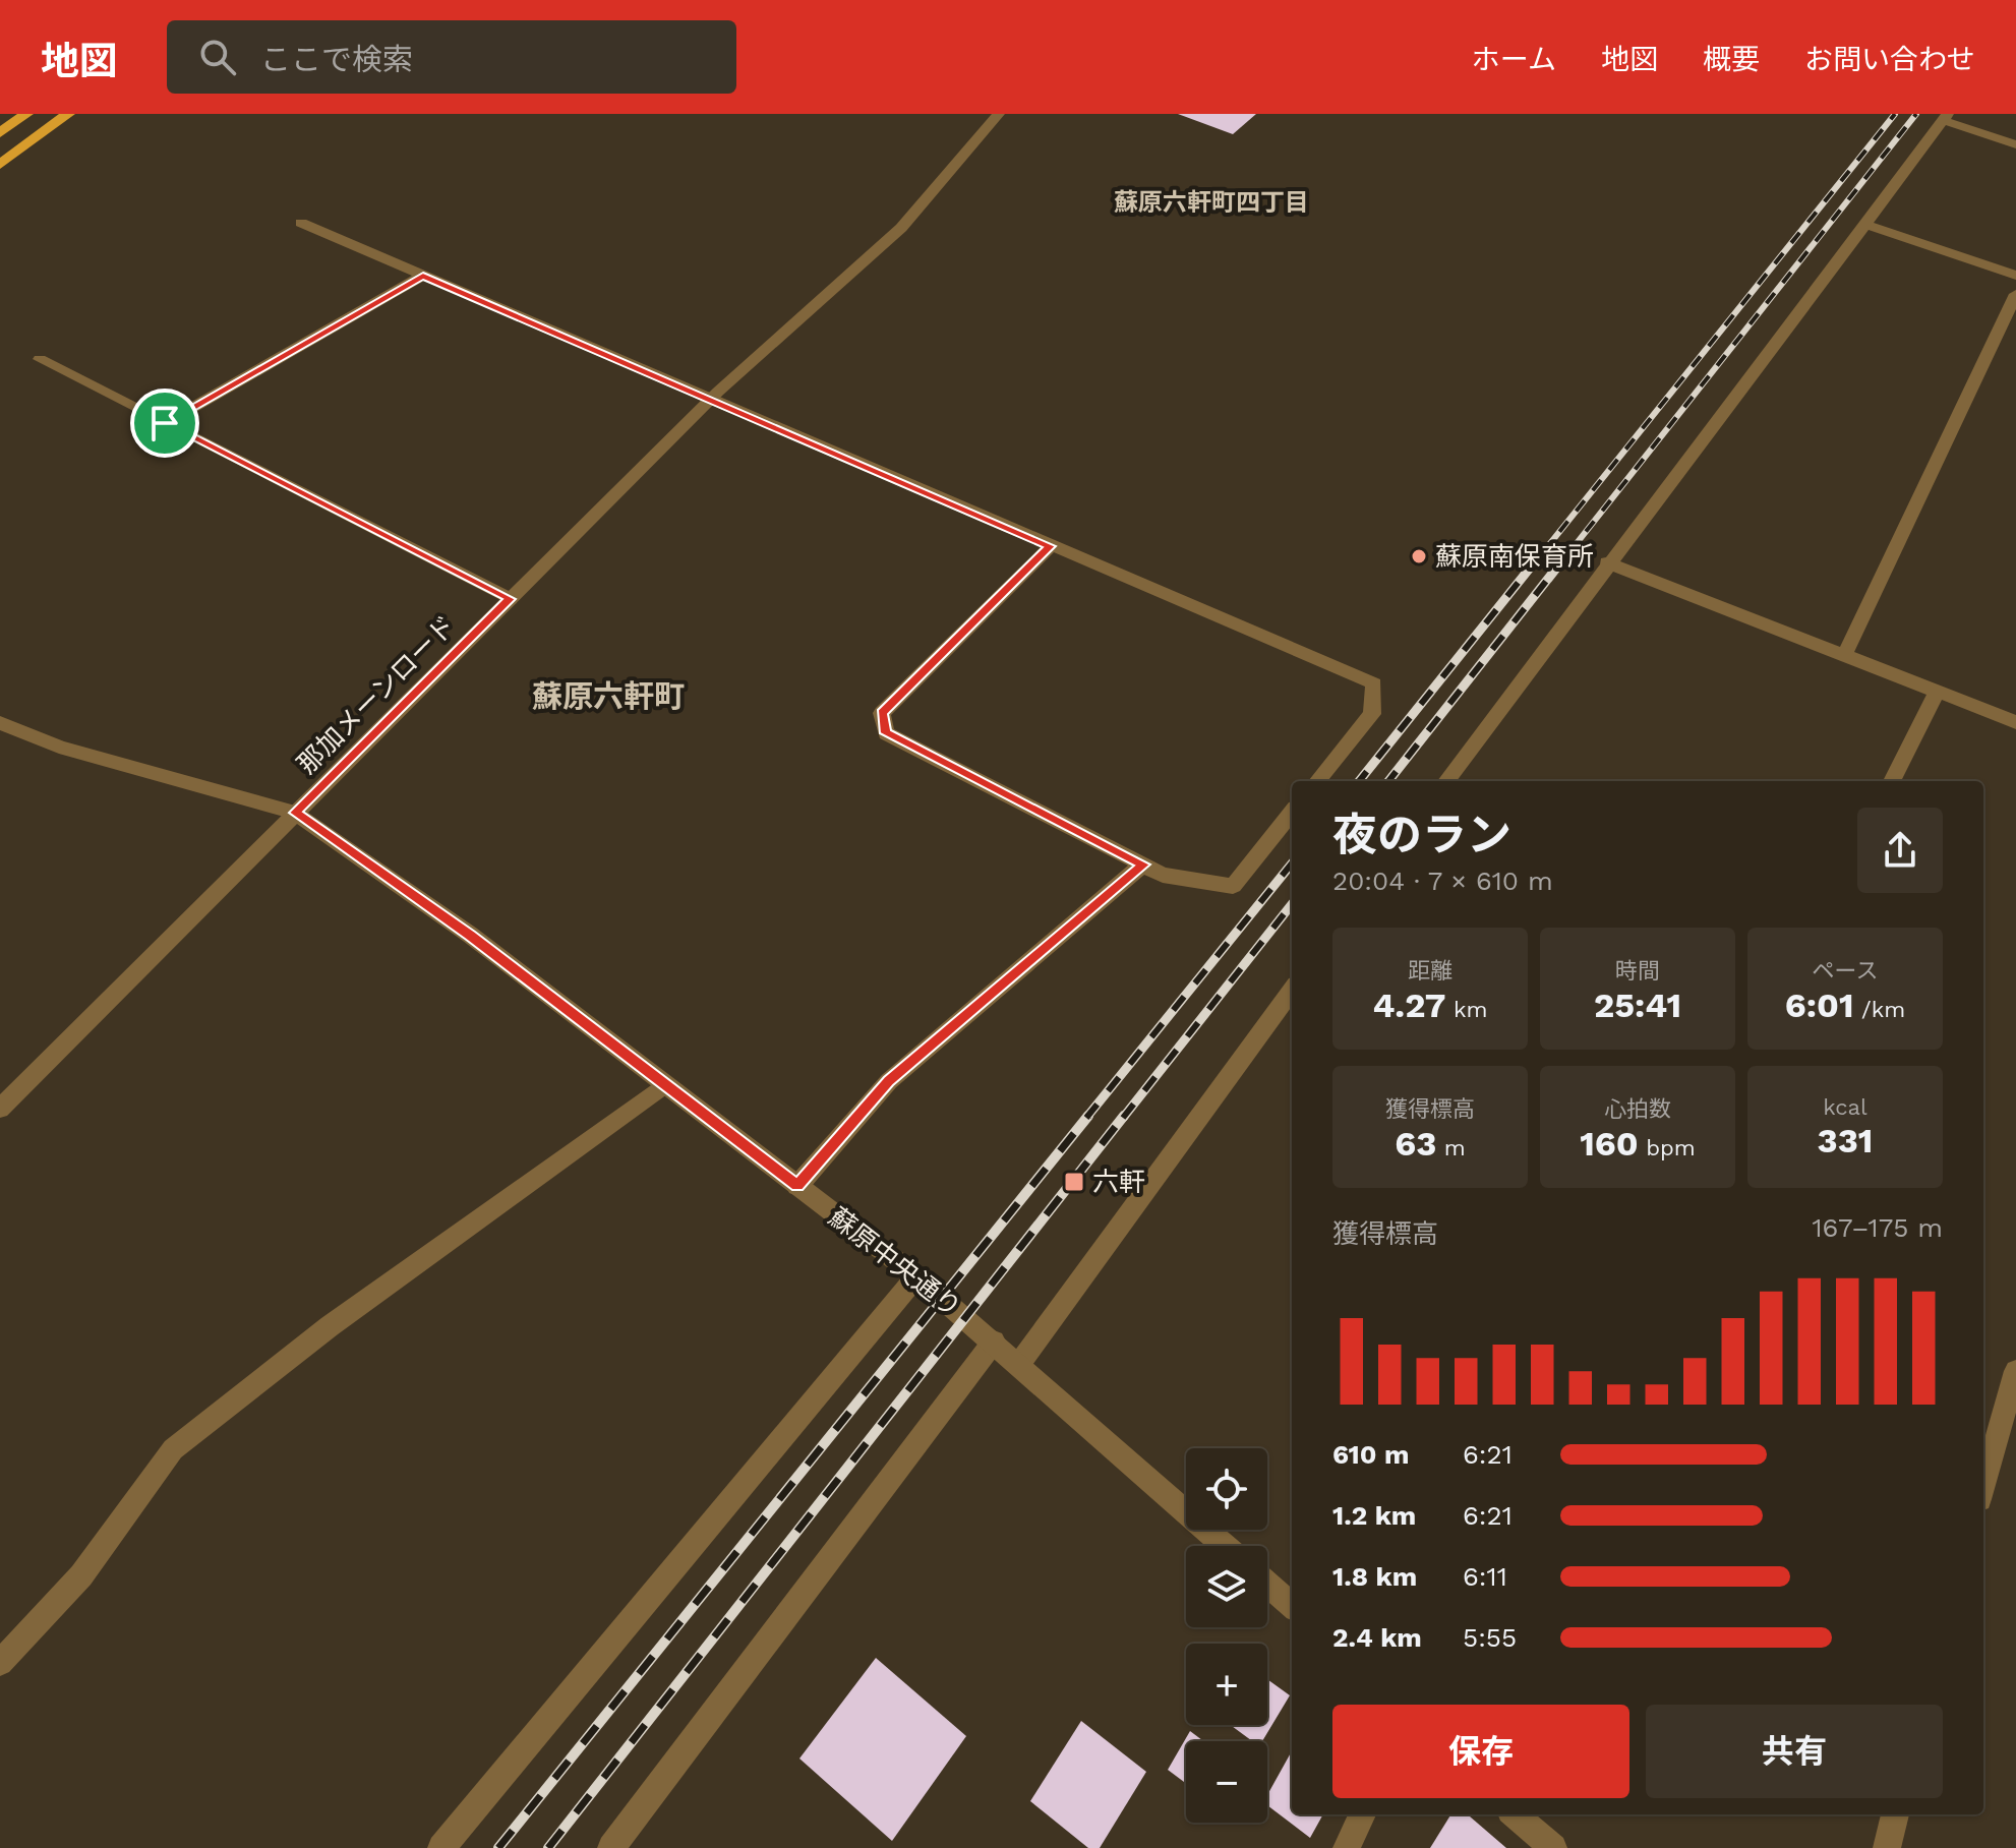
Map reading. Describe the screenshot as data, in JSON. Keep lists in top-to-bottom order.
{
  "streets": {
    "street": ["那加メーンロード", "蘇原中央通り"]
  },
  "crossings": [
    ["那加メーンロード", "蘇原中央通り"]
  ],
  "districts": ["蘇原六軒町四丁目", "蘇原六軒町"],
  "places": {
    "other": ["蘇原南保育所"],
    "transit": ["六軒"]
  },
  "page": {
    "header": "地図",
    "search": "ここで検索",
    "nav": [
      "ホーム",
      "地図",
      "概要",
      "お問い合わせ"
    ],
    "heading": ["夜のラン", "20:04 · 7 × 610 m"],
    "stats": [
      ["距離", "4.27 km"],
      ["時間", "25:41"],
      ["ペース", "6:01 /km"],
      ["獲得標高", "63 m"],
      ["心拍数", "160 bpm"],
      ["kcal", "331"]
    ],
    "chart": ["獲得標高", "167–175 m"],
    "list": [
      {
        "name": "610 m",
        "note": "6:21"
      },
      {
        "name": "1.2 km",
        "note": "6:21"
      },
      {
        "name": "1.8 km",
        "note": "6:11"
      },
      {
        "name": "2.4 km",
        "note": "5:55"
      }
    ],
    "map_buttons": ["+", "−"],
    "buttons": ["保存", "共有"]
  }
}
